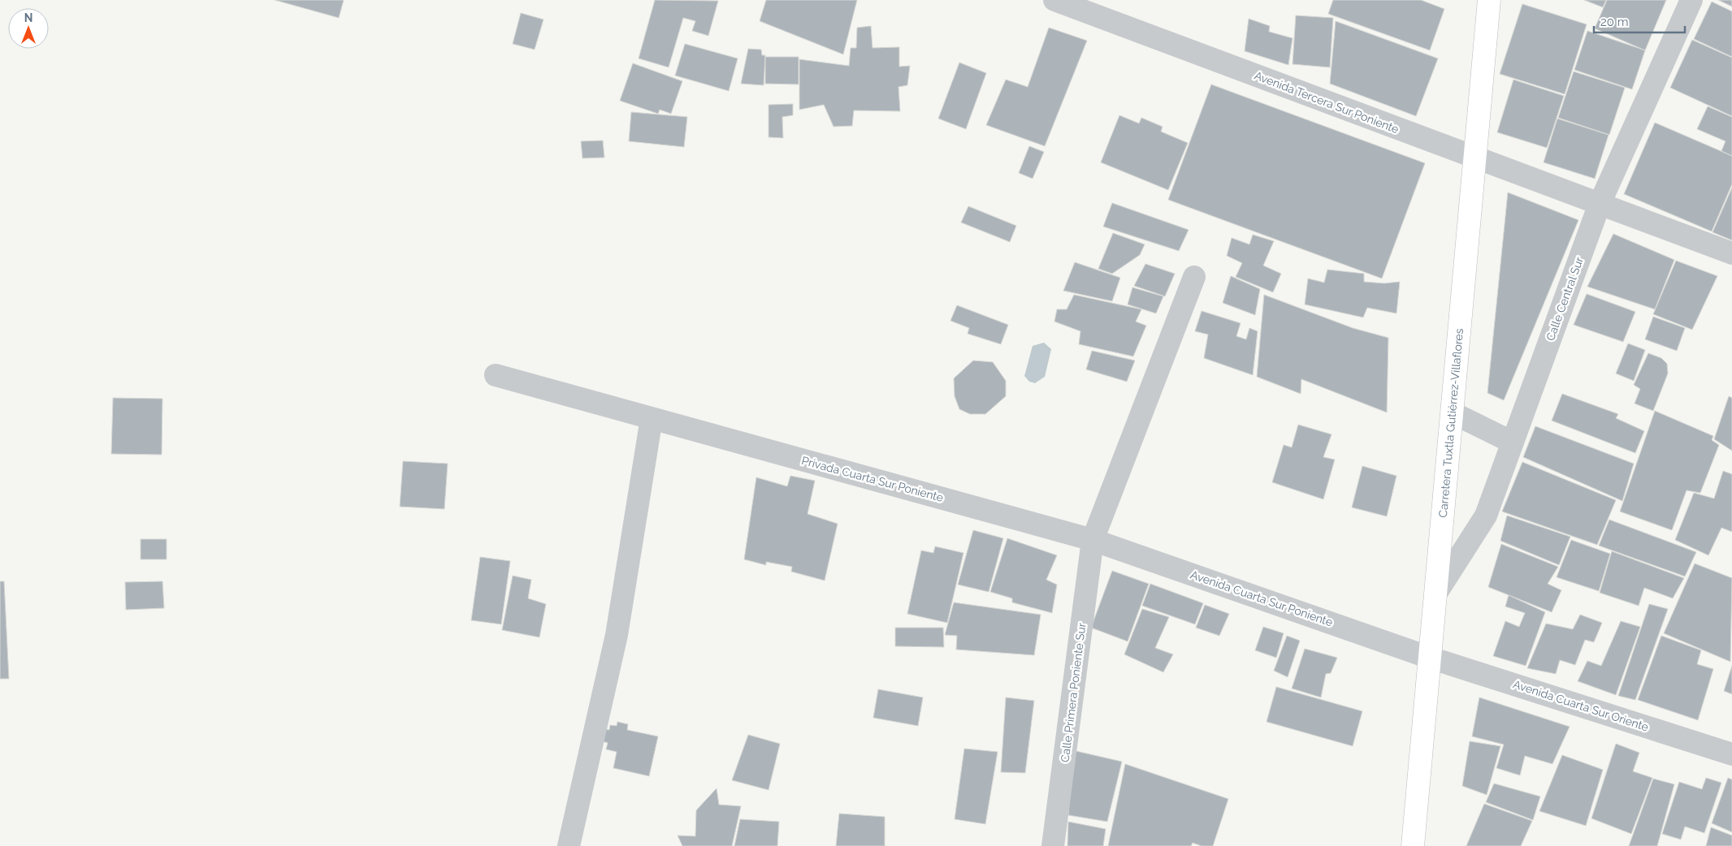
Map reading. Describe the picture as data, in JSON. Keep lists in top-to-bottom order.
{
  "streets": {
    "main road": ["Carretera Tuxtla Gutiérrez-Villaflores"],
    "street": [
      "Avenida Tercera Sur Poniente",
      "Calle Central Sur",
      "Privada Cuarta Sur Poniente",
      "Avenida Cuarta Sur Poniente",
      "Calle Primera Poniente Sur",
      "Avenida Cuarta Sur Oriente"
    ]
  },
  "crossings": [
    ["Avenida Tercera Sur Poniente", "Calle Central Sur"],
    ["Avenida Tercera Sur Poniente", "Carretera Tuxtla Gutiérrez-Villaflores"],
    ["Calle Central Sur", "Carretera Tuxtla Gutiérrez-Villaflores"],
    ["Carretera Tuxtla Gutiérrez-Villaflores", "Avenida Cuarta Sur Poniente"],
    ["Carretera Tuxtla Gutiérrez-Villaflores", "Avenida Cuarta Sur Oriente"],
    ["Privada Cuarta Sur Poniente", "Avenida Cuarta Sur Poniente"],
    ["Privada Cuarta Sur Poniente", "Calle Primera Poniente Sur"],
    ["Avenida Cuarta Sur Poniente", "Calle Primera Poniente Sur"],
    ["Avenida Cuarta Sur Poniente", "Avenida Cuarta Sur Oriente"]
  ],
  "scale_bar": "20 m",
  "north": "top"
}
